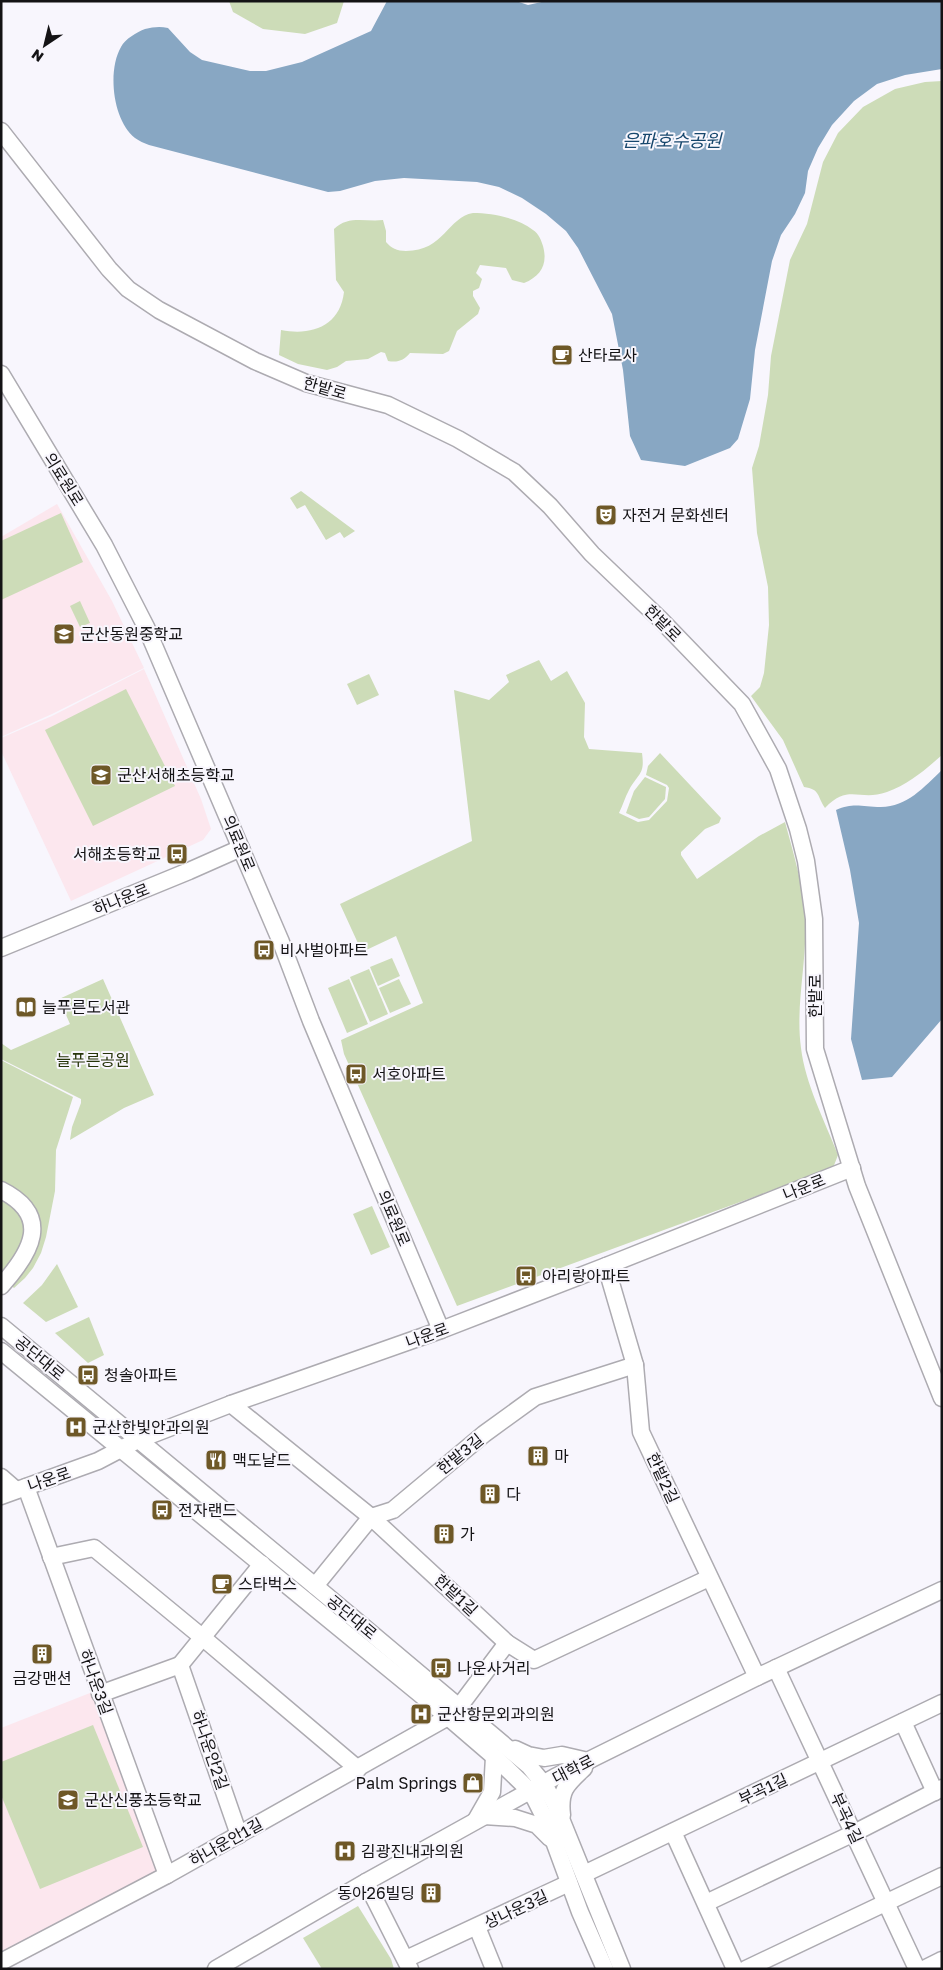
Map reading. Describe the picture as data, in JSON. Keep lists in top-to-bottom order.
{
  "streets": {
    "street": [
      "한밭로",
      "의료원로",
      "하나운로",
      "나운로",
      "공단대로",
      "한밭3길",
      "한밭2길",
      "한밭1길",
      "하나운3길",
      "하나운안2길",
      "대학로",
      "부곡1길",
      "부곡4길",
      "하나운안1길",
      "상나운3길"
    ]
  },
  "crossings": [
    ["한밭로", "나운로"],
    ["의료원로", "하나운로"],
    ["의료원로", "나운로"],
    ["나운로", "공단대로"],
    ["나운로", "한밭2길"],
    ["나운로", "한밭1길"],
    ["나운로", "하나운3길"],
    ["공단대로", "대학로"],
    ["공단대로", "부곡1길"],
    ["공단대로", "하나운안1길"],
    ["공단대로", "상나운3길"],
    ["한밭3길", "한밭2길"],
    ["한밭3길", "한밭1길"],
    ["한밭2길", "한밭1길"],
    ["한밭2길", "대학로"],
    ["하나운3길", "하나운안1길"],
    ["하나운안2길", "하나운안1길"],
    ["대학로", "부곡4길"],
    ["부곡1길", "부곡4길"]
  ],
  "water": ["은파호수공원"],
  "parks": ["늘푸른공원"],
  "places": {
    "cafe": ["산타로사", "스타벅스"],
    "theatre": ["자전거 문화센터"],
    "school or university": ["군산동원중학교", "군산서해초등학교", "군산신풍초등학교"],
    "bus stop": [
      "서해초등학교",
      "비사벌아파트",
      "서호아파트",
      "아리랑아파트",
      "청솔아파트",
      "전자랜드",
      "나운사거리"
    ],
    "library": ["늘푸른도서관"],
    "hospital": ["군산한빛안과의원", "군산항문외과의원", "김광진내과의원"],
    "building": [
      "마",
      "다",
      "가",
      "금강맨션",
      "동아26빌딩"
    ],
    "restaurant": ["맥도날드"],
    "shop": ["Palm Springs"]
  },
  "north": "bottom left"
}
